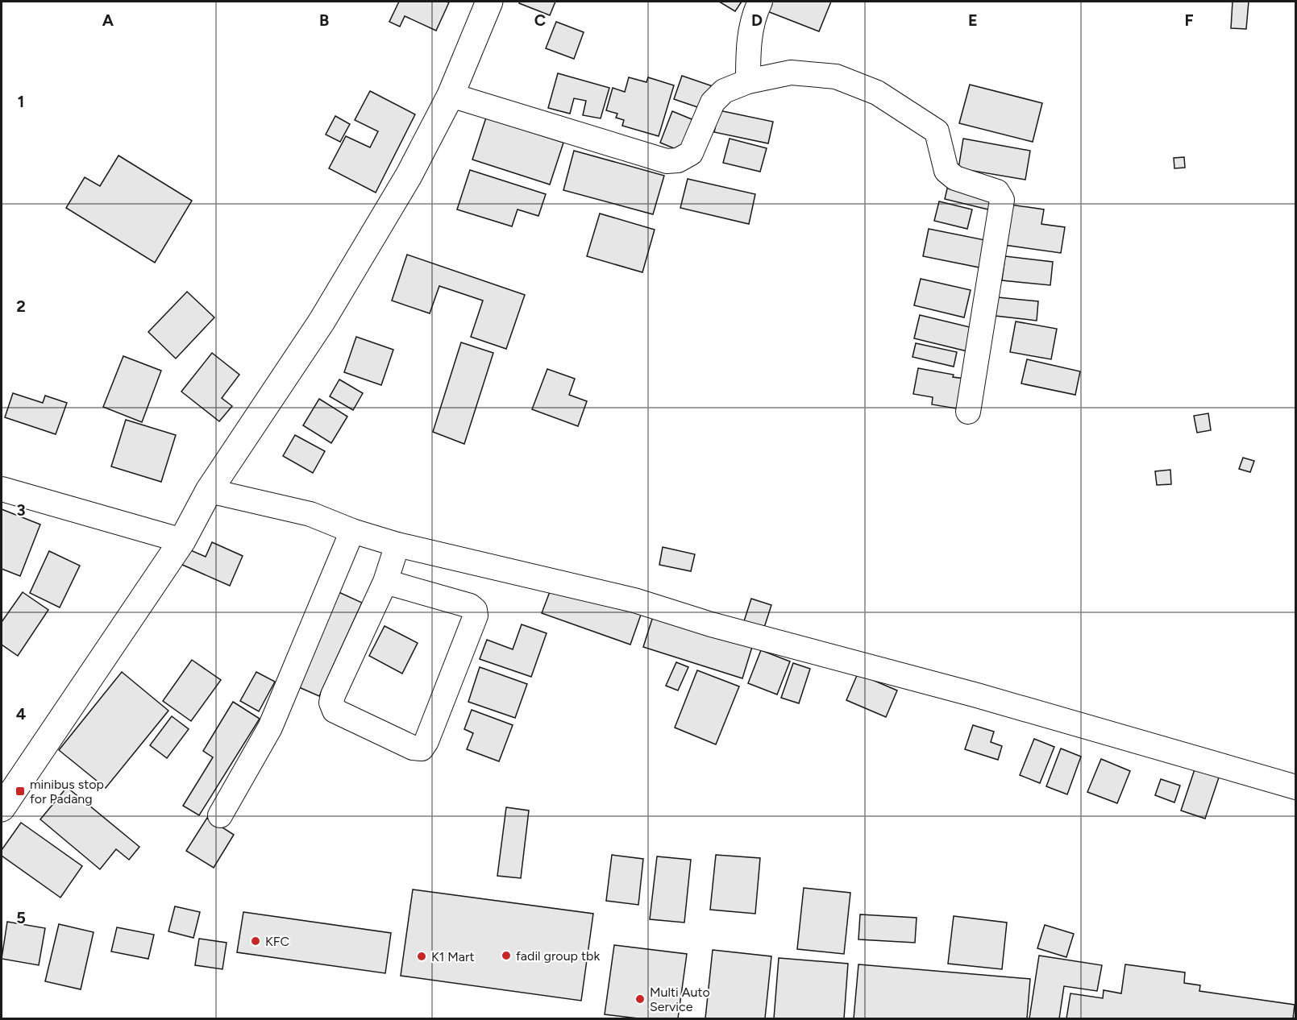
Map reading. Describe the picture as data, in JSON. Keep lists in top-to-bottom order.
{
  "places": {
    "transit": ["minibus stop for Padang"],
    "other": [
      "KFC",
      "fadil group tbk",
      "K1 Mart",
      "Multi Auto Service"
    ]
  },
  "grid": {
    "columns": [
      "A",
      "B",
      "C",
      "D",
      "E",
      "F"
    ],
    "rows": [
      "1",
      "2",
      "3",
      "4",
      "5"
    ]
  }
}
